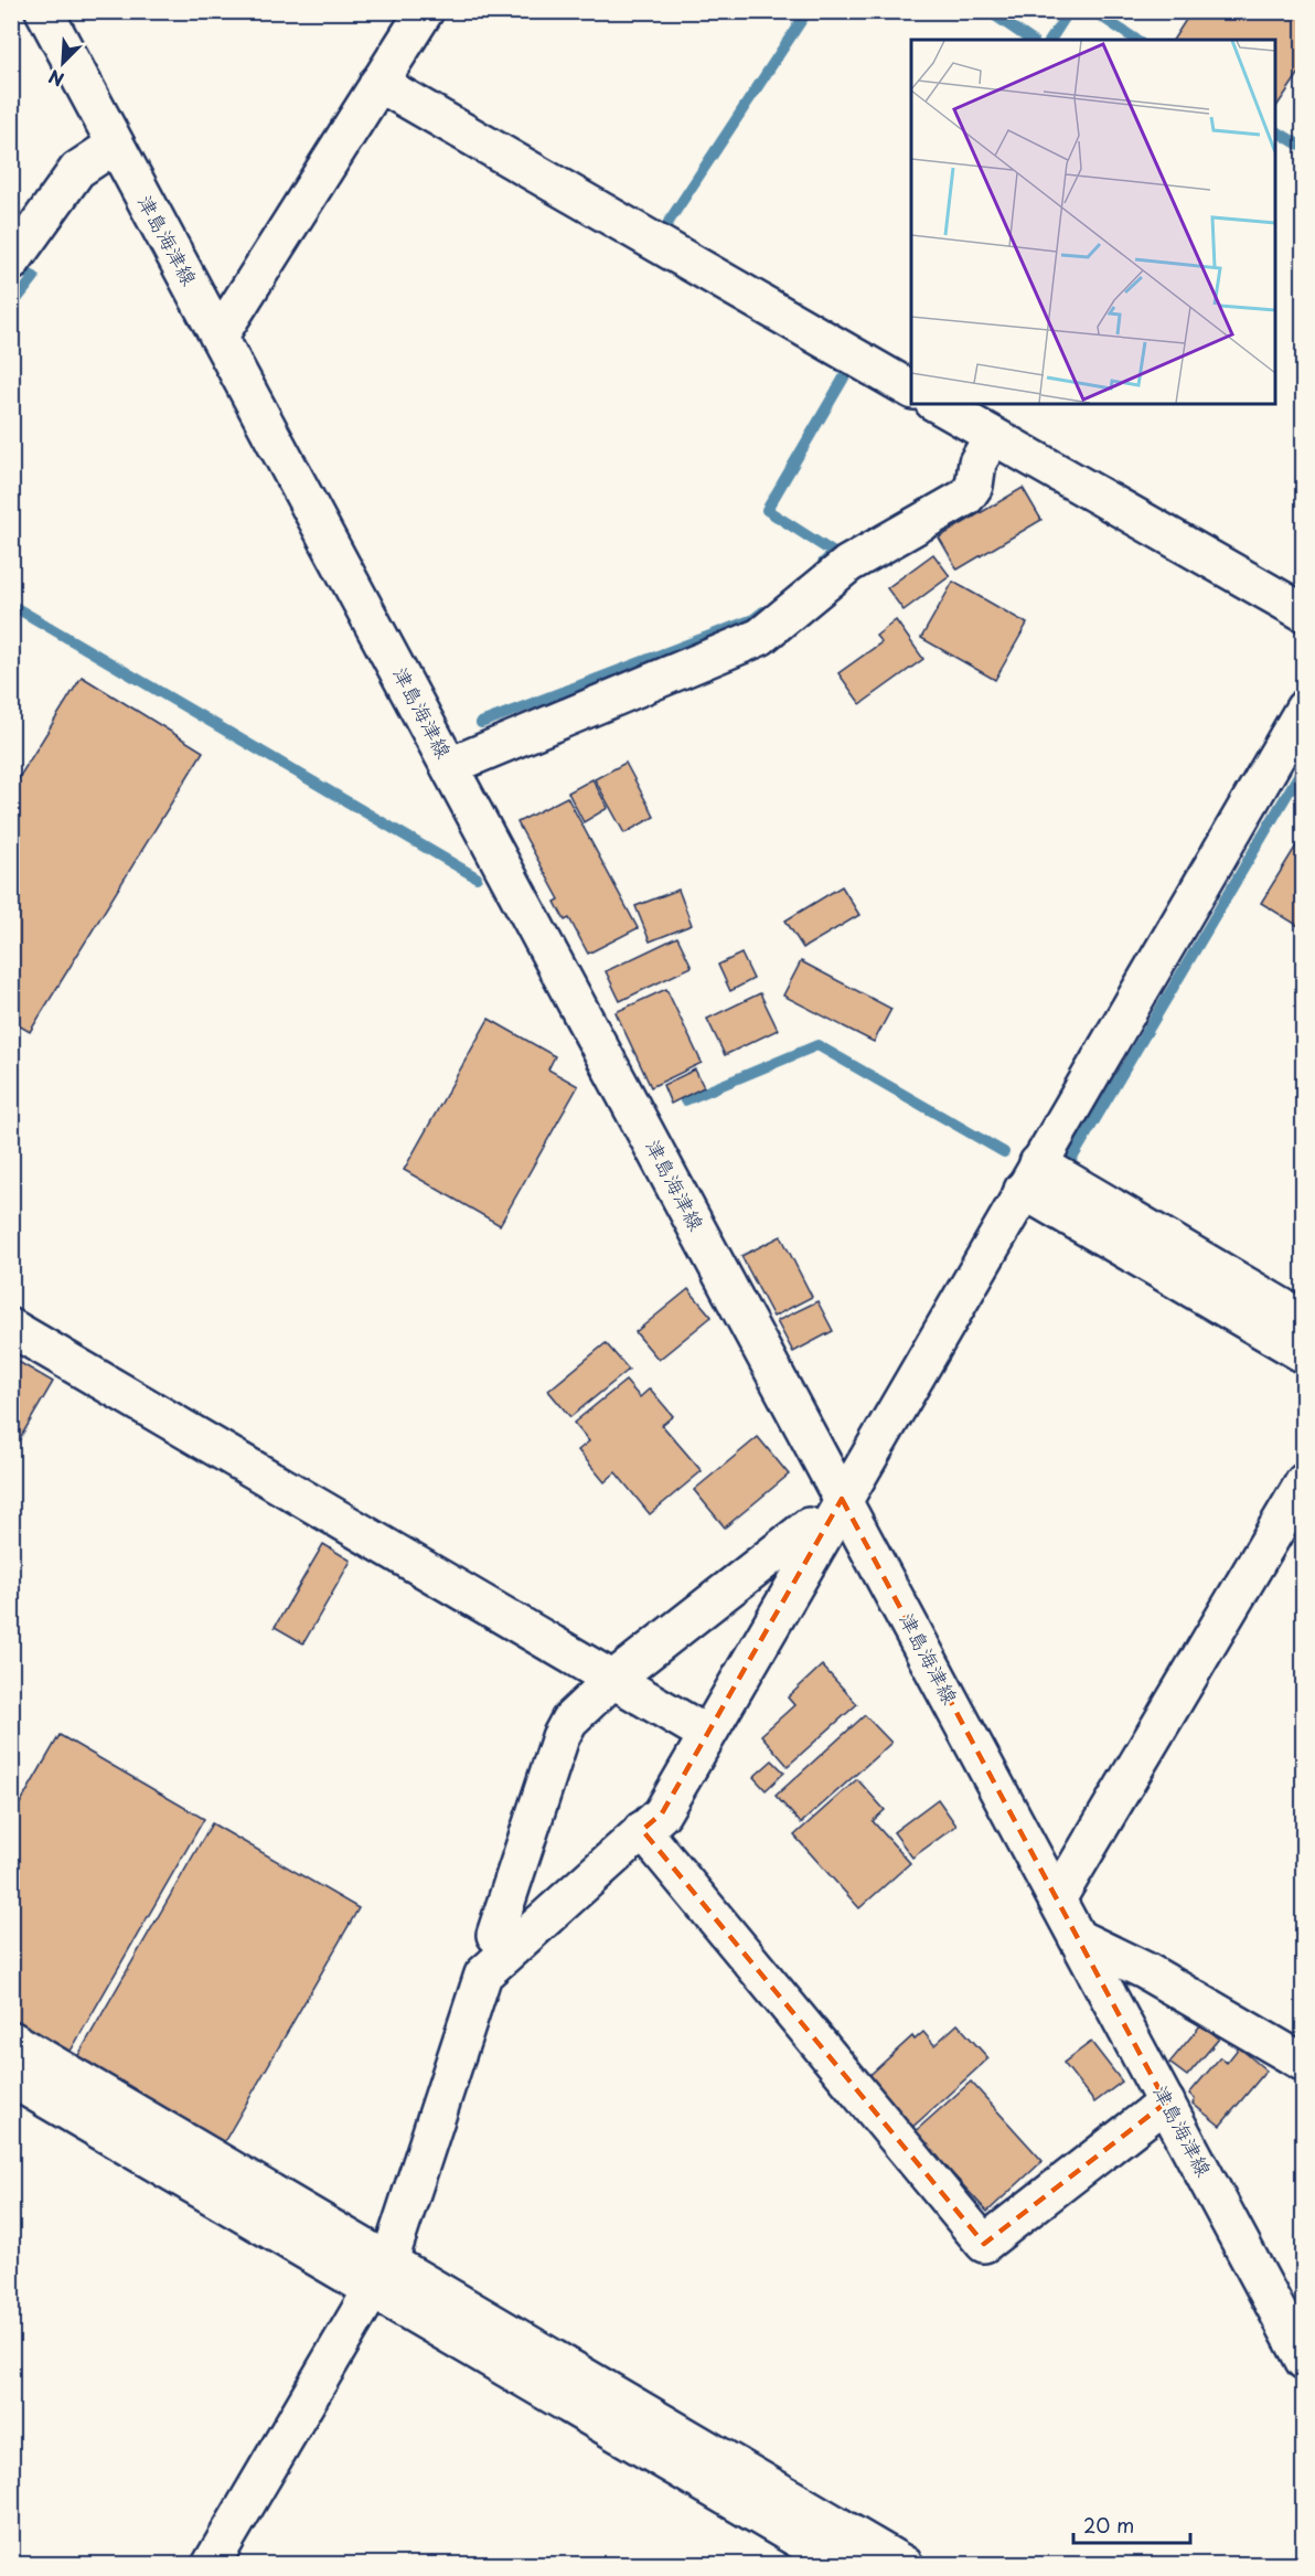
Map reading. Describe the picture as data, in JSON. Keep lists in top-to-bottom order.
{
  "streets": {
    "street": ["津島海津線"]
  },
  "scale_bar": "20 m",
  "north": "bottom left"
}
